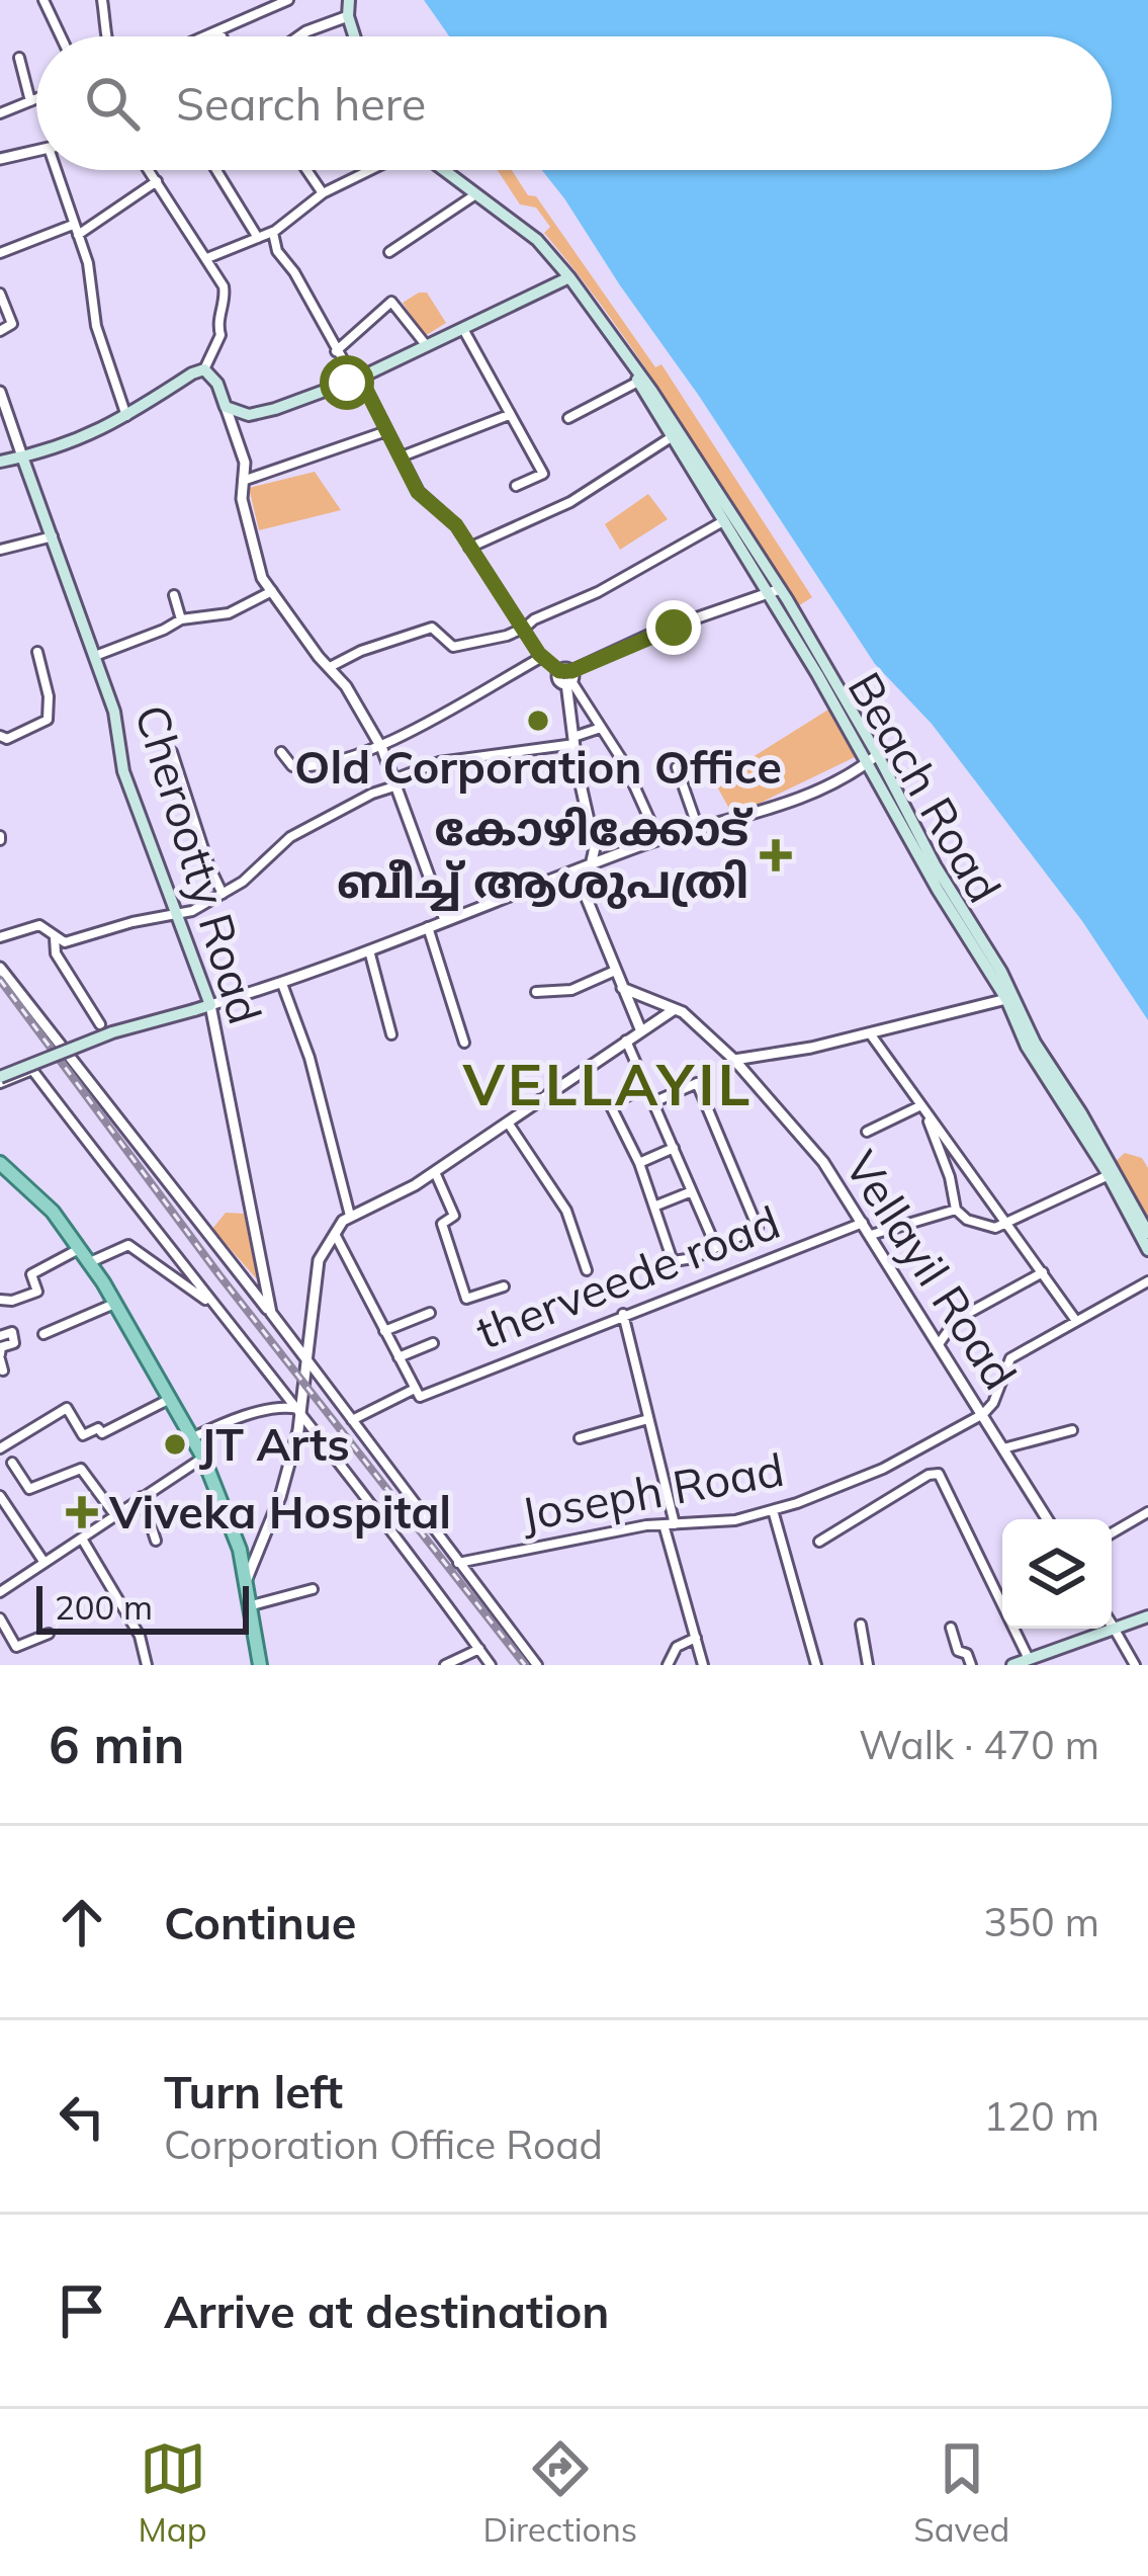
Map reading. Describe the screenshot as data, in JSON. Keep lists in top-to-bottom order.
{
  "streets": {
    "main road": ["Beach Road", "Cherootty Road"],
    "street": ["Vellayil Road", "therveede road", "Joseph Road"]
  },
  "crossings": [
    ["Vellayil Road", "therveede road"],
    ["Vellayil Road", "Joseph Road"]
  ],
  "districts": ["VELLAYIL"],
  "places": {
    "other": ["Old Corporation Office", "JT Arts"],
    "health": ["കോഴിക്കോട് ബീച്ച് ആശുപത്രി", "Viveka Hospital"]
  },
  "scale_bar": "200 m",
  "page": {
    "search": "Search here",
    "scale": "200 m",
    "heading": ["6 min", "Walk · 470 m"],
    "list": [
      ["Continue", "350 m"],
      ["Turn left", "Corporation Office Road", "120 m"],
      "Arrive at destination"
    ],
    "nav": ["Map", "Directions", "Saved"]
  }
}
